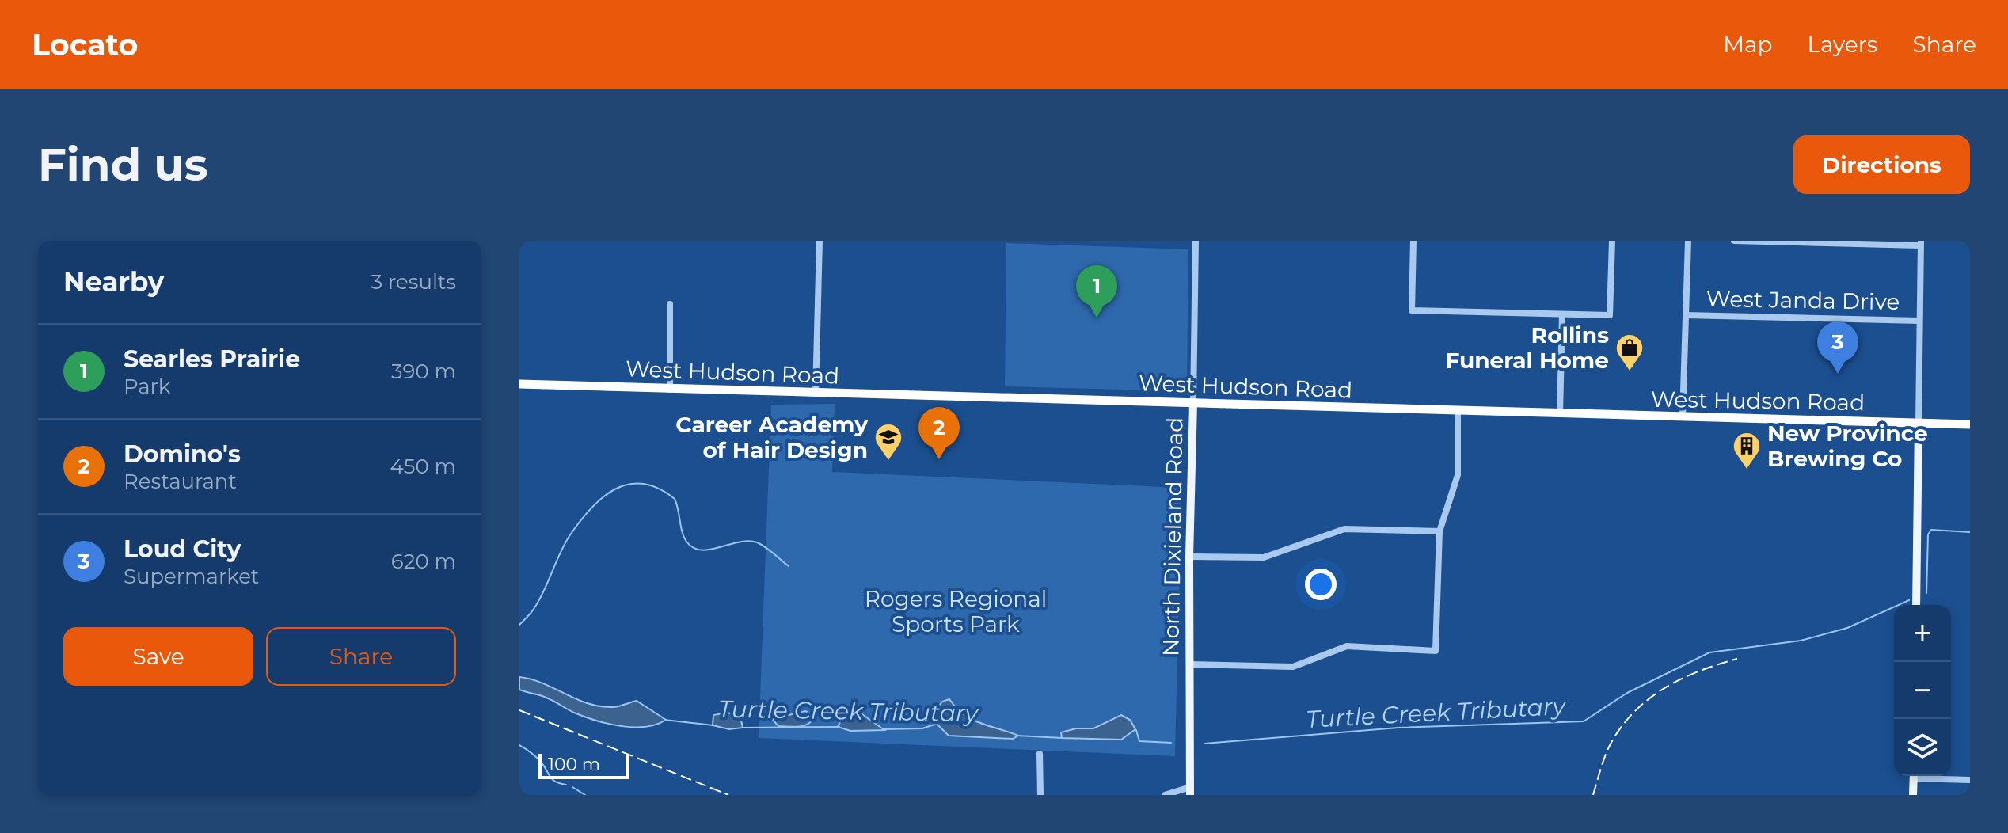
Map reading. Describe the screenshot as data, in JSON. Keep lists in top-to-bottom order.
{
  "streets": {
    "highway": ["West Hudson Road"],
    "main road": ["North Dixieland Road"],
    "street": ["West Janda Drive"]
  },
  "crossings": [
    ["West Hudson Road", "North Dixieland Road"]
  ],
  "water": ["Turtle Creek Tributary"],
  "parks": ["Rogers Regional Sports Park"],
  "places": {
    "shop": ["Rollins Funeral Home"],
    "school or university": ["Career Academy of Hair Design"],
    "building": ["New Province Brewing Co"]
  },
  "scale_bar": "100 m",
  "page": {
    "header": "Locato",
    "nav": ["Map", "Layers", "Share"],
    "buttons": [
      "Directions",
      ["Save", "Share"]
    ],
    "title": "Find us",
    "heading": ["Nearby", "3 results"],
    "pins": ["1", "3", "2"],
    "list": [
      {
        "mark": "1",
        "name": "Searles Prairie",
        "note": "Park",
        "value": "390 m"
      },
      {
        "mark": "2",
        "name": "Domino's",
        "note": "Restaurant",
        "value": "450 m"
      },
      {
        "mark": "3",
        "name": "Loud City",
        "note": "Supermarket",
        "value": "620 m"
      }
    ],
    "map_buttons": ["+", "−"],
    "scale": "100 m"
  }
}
